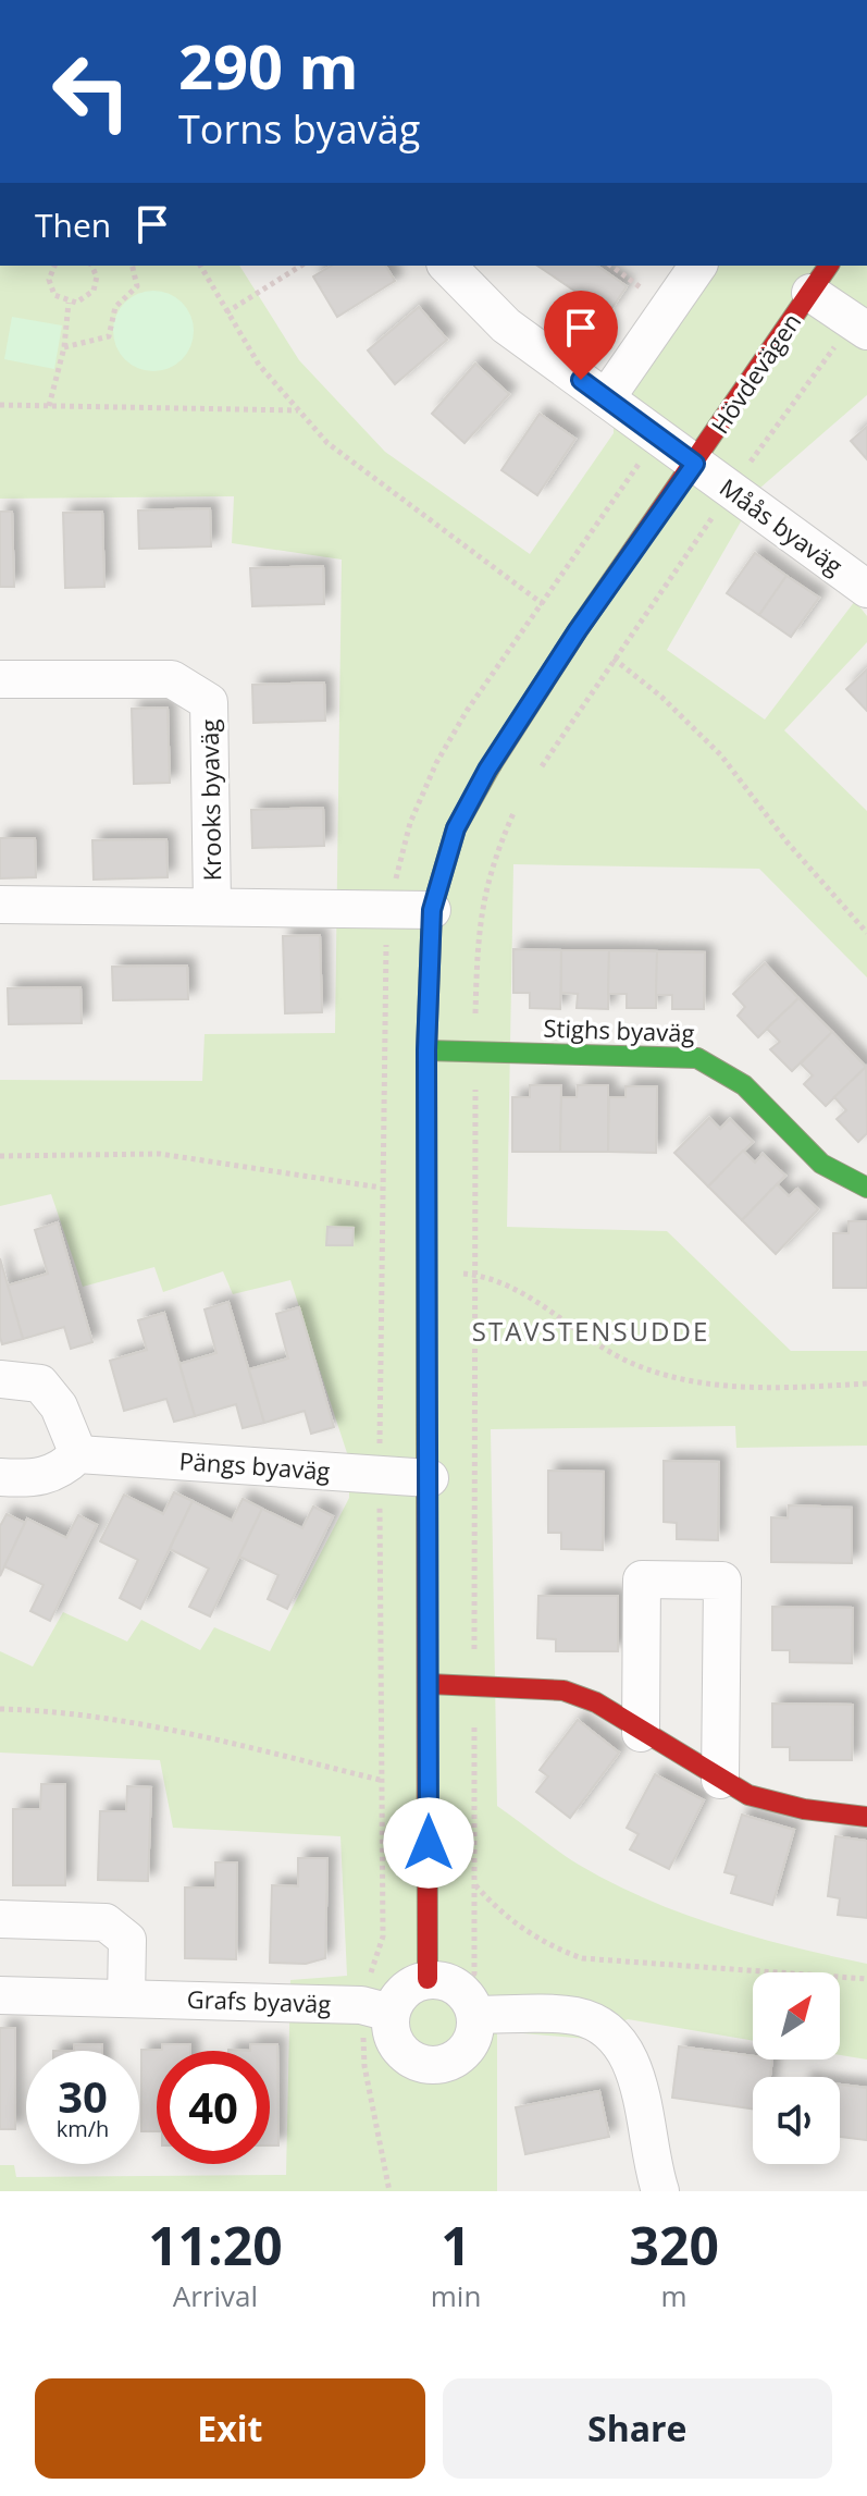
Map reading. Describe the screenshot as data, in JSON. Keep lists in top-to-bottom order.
{
  "streets": {
    "street": [
      "Hövdevägen",
      "Måås byaväg",
      "Krooks byaväg",
      "Stighs byaväg",
      "Pängs byaväg",
      "Grafs byaväg"
    ]
  },
  "crossings": [
    ["Hövdevägen", "Måås byaväg"],
    ["Hövdevägen", "Krooks byaväg"],
    ["Hövdevägen", "Stighs byaväg"],
    ["Hövdevägen", "Pängs byaväg"],
    ["Hövdevägen", "Grafs byaväg"]
  ],
  "districts": ["STAVSTENSUDDE"],
  "north": "top right",
  "page": {
    "turn": ["290 m", "Torns byaväg"],
    "then": "Then",
    "speed": "30 km/h",
    "limit": "40",
    "eta": [
      "11:20",
      "Arrival",
      "1",
      "min",
      "320",
      "m"
    ],
    "buttons": ["Exit", "Share"]
  }
}
